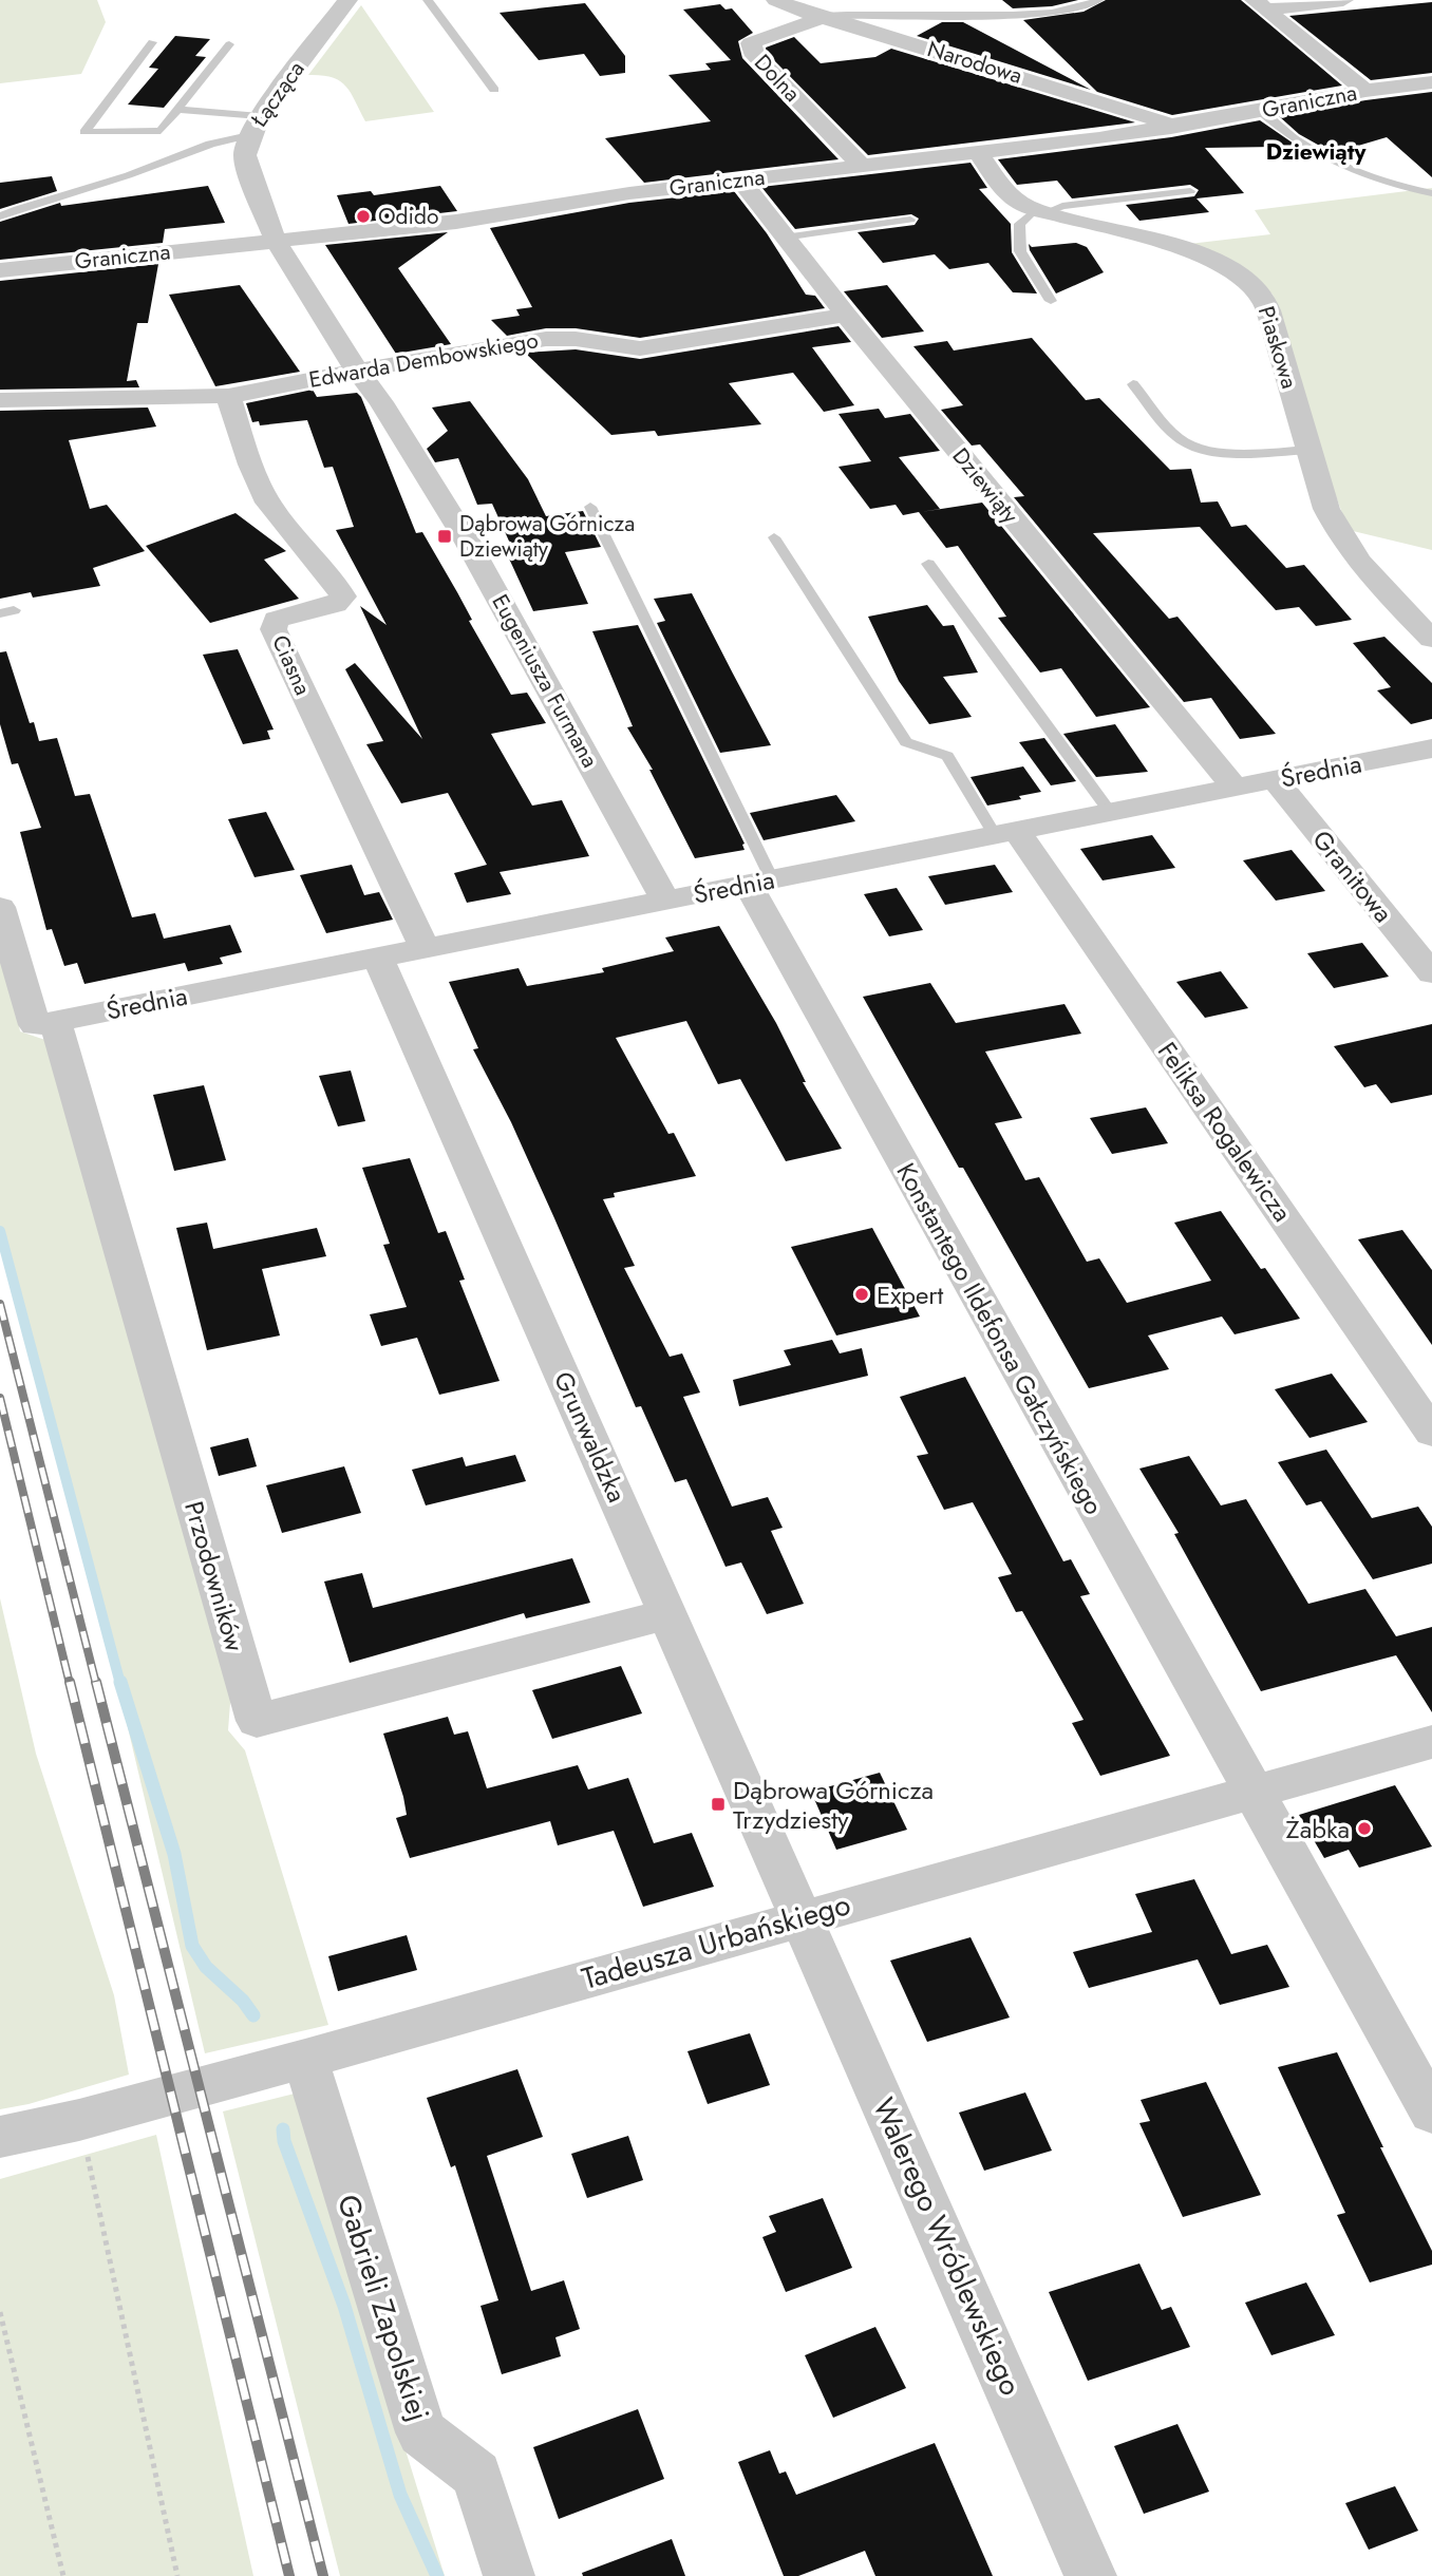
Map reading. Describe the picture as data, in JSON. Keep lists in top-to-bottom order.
{
  "streets": {
    "street": [
      "Narodowa",
      "Dolna",
      "Łącząca",
      "Graniczna",
      "Piaskowa",
      "Edwarda Dembowskiego",
      "Dziewiąty",
      "Ciasna",
      "Eugeniusza Furmana",
      "Średnia",
      "Granitowa",
      "Feliksa Rogalewicza",
      "Konstantego Ildefonsa Gałczyńskiego",
      "Grunwaldzka",
      "Przodowników",
      "Tadeusza Urbańskiego",
      "Walerego Wróblewskiego",
      "Gabrieli Zapolskiej"
    ]
  },
  "crossings": [
    ["Narodowa", "Dolna"],
    ["Narodowa", "Graniczna"],
    ["Dolna", "Graniczna"],
    ["Łącząca", "Graniczna"],
    ["Łącząca", "Eugeniusza Furmana"],
    ["Graniczna", "Piaskowa"],
    ["Graniczna", "Dziewiąty"],
    ["Graniczna", "Eugeniusza Furmana"],
    ["Edwarda Dembowskiego", "Dziewiąty"],
    ["Edwarda Dembowskiego", "Ciasna"],
    ["Edwarda Dembowskiego", "Eugeniusza Furmana"],
    ["Dziewiąty", "Średnia"],
    ["Ciasna", "Średnia"],
    ["Eugeniusza Furmana", "Średnia"],
    ["Średnia", "Granitowa"],
    ["Średnia", "Feliksa Rogalewicza"],
    ["Średnia", "Konstantego Ildefonsa Gałczyńskiego"],
    ["Średnia", "Grunwaldzka"],
    ["Średnia", "Przodowników"],
    ["Konstantego Ildefonsa Gałczyńskiego", "Tadeusza Urbańskiego"],
    ["Grunwaldzka", "Przodowników"],
    ["Grunwaldzka", "Tadeusza Urbańskiego"],
    ["Grunwaldzka", "Walerego Wróblewskiego"],
    ["Tadeusza Urbańskiego", "Walerego Wróblewskiego"],
    ["Tadeusza Urbańskiego", "Gabrieli Zapolskiej"]
  ],
  "districts": ["Dziewiąty"],
  "places": {
    "other": ["Odido", "Expert", "Żabka"],
    "transit": ["Dąbrowa Górnicza Dziewiąty", "Dąbrowa Górnicza Trzydziesty"]
  }
}
